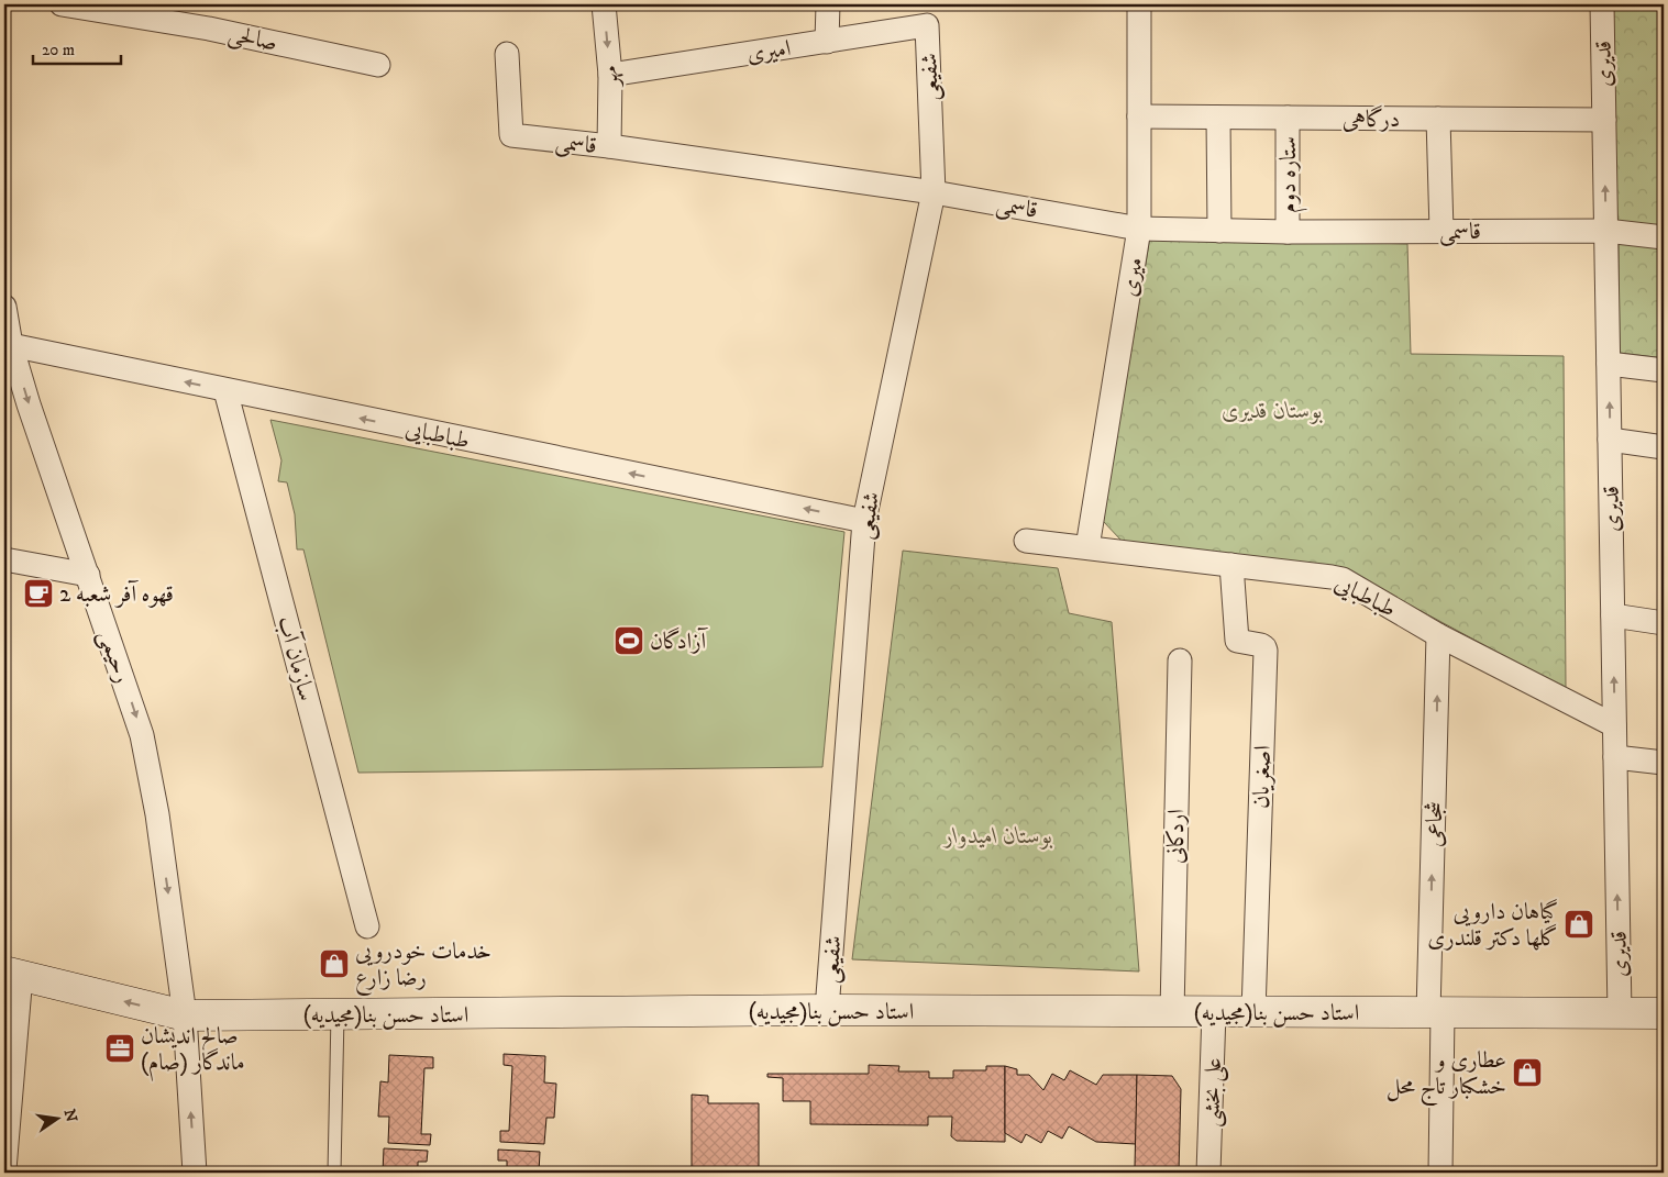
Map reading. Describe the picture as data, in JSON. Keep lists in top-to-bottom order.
{
  "streets": {
    "main road": ["استاد حسن بنا(مجیدیه)"],
    "street": [
      "صالحی",
      "امیری",
      "قدیری",
      "مهر",
      "شفیعی",
      "درگاهی",
      "قاسمی",
      "ستاره دوم",
      "میری",
      "طباطبایی",
      "رحیمی",
      "سازمان آب",
      "اصغریان",
      "شجاعی",
      "اردکانی",
      "علی بخشی"
    ]
  },
  "crossings": [
    ["امیری", "مهر"],
    ["امیری", "شفیعی"],
    ["قدیری", "درگاهی"],
    ["قدیری", "قاسمی"],
    ["قدیری", "طباطبایی"],
    ["قدیری", "استاد حسن بنا(مجیدیه)"],
    ["مهر", "قاسمی"],
    ["شفیعی", "قاسمی"],
    ["شفیعی", "طباطبایی"],
    ["شفیعی", "استاد حسن بنا(مجیدیه)"],
    ["درگاهی", "ستاره دوم"],
    ["درگاهی", "میری"],
    ["قاسمی", "ستاره دوم"],
    ["قاسمی", "میری"],
    ["میری", "طباطبایی"],
    ["طباطبایی", "رحیمی"],
    ["طباطبایی", "سازمان آب"],
    ["طباطبایی", "اصغریان"],
    ["طباطبایی", "شجاعی"],
    ["رحیمی", "استاد حسن بنا(مجیدیه)"],
    ["اصغریان", "استاد حسن بنا(مجیدیه)"],
    ["شجاعی", "استاد حسن بنا(مجیدیه)"],
    ["اردکانی", "استاد حسن بنا(مجیدیه)"],
    ["استاد حسن بنا(مجیدیه)", "علی بخشی"]
  ],
  "one_way": [
    "قدیری",
    "مهر",
    "طباطبایی",
    "شجاعی"
  ],
  "parks": ["بوستان قدیری", "بوستان امیدوار"],
  "places": {
    "cafe": ["قهوه آفر شعبه 2"],
    "sports": ["آزادگان"],
    "shop": ["گیاهان دارویی گلها دکتر قلندری", "خدمات خودرویی رضا زارع", "عطاری و خشکبار تاج محل"],
    "office": ["صالح اندیشان ماندگار (صام)"]
  },
  "scale_bar": "20 m",
  "north": "right"
}
